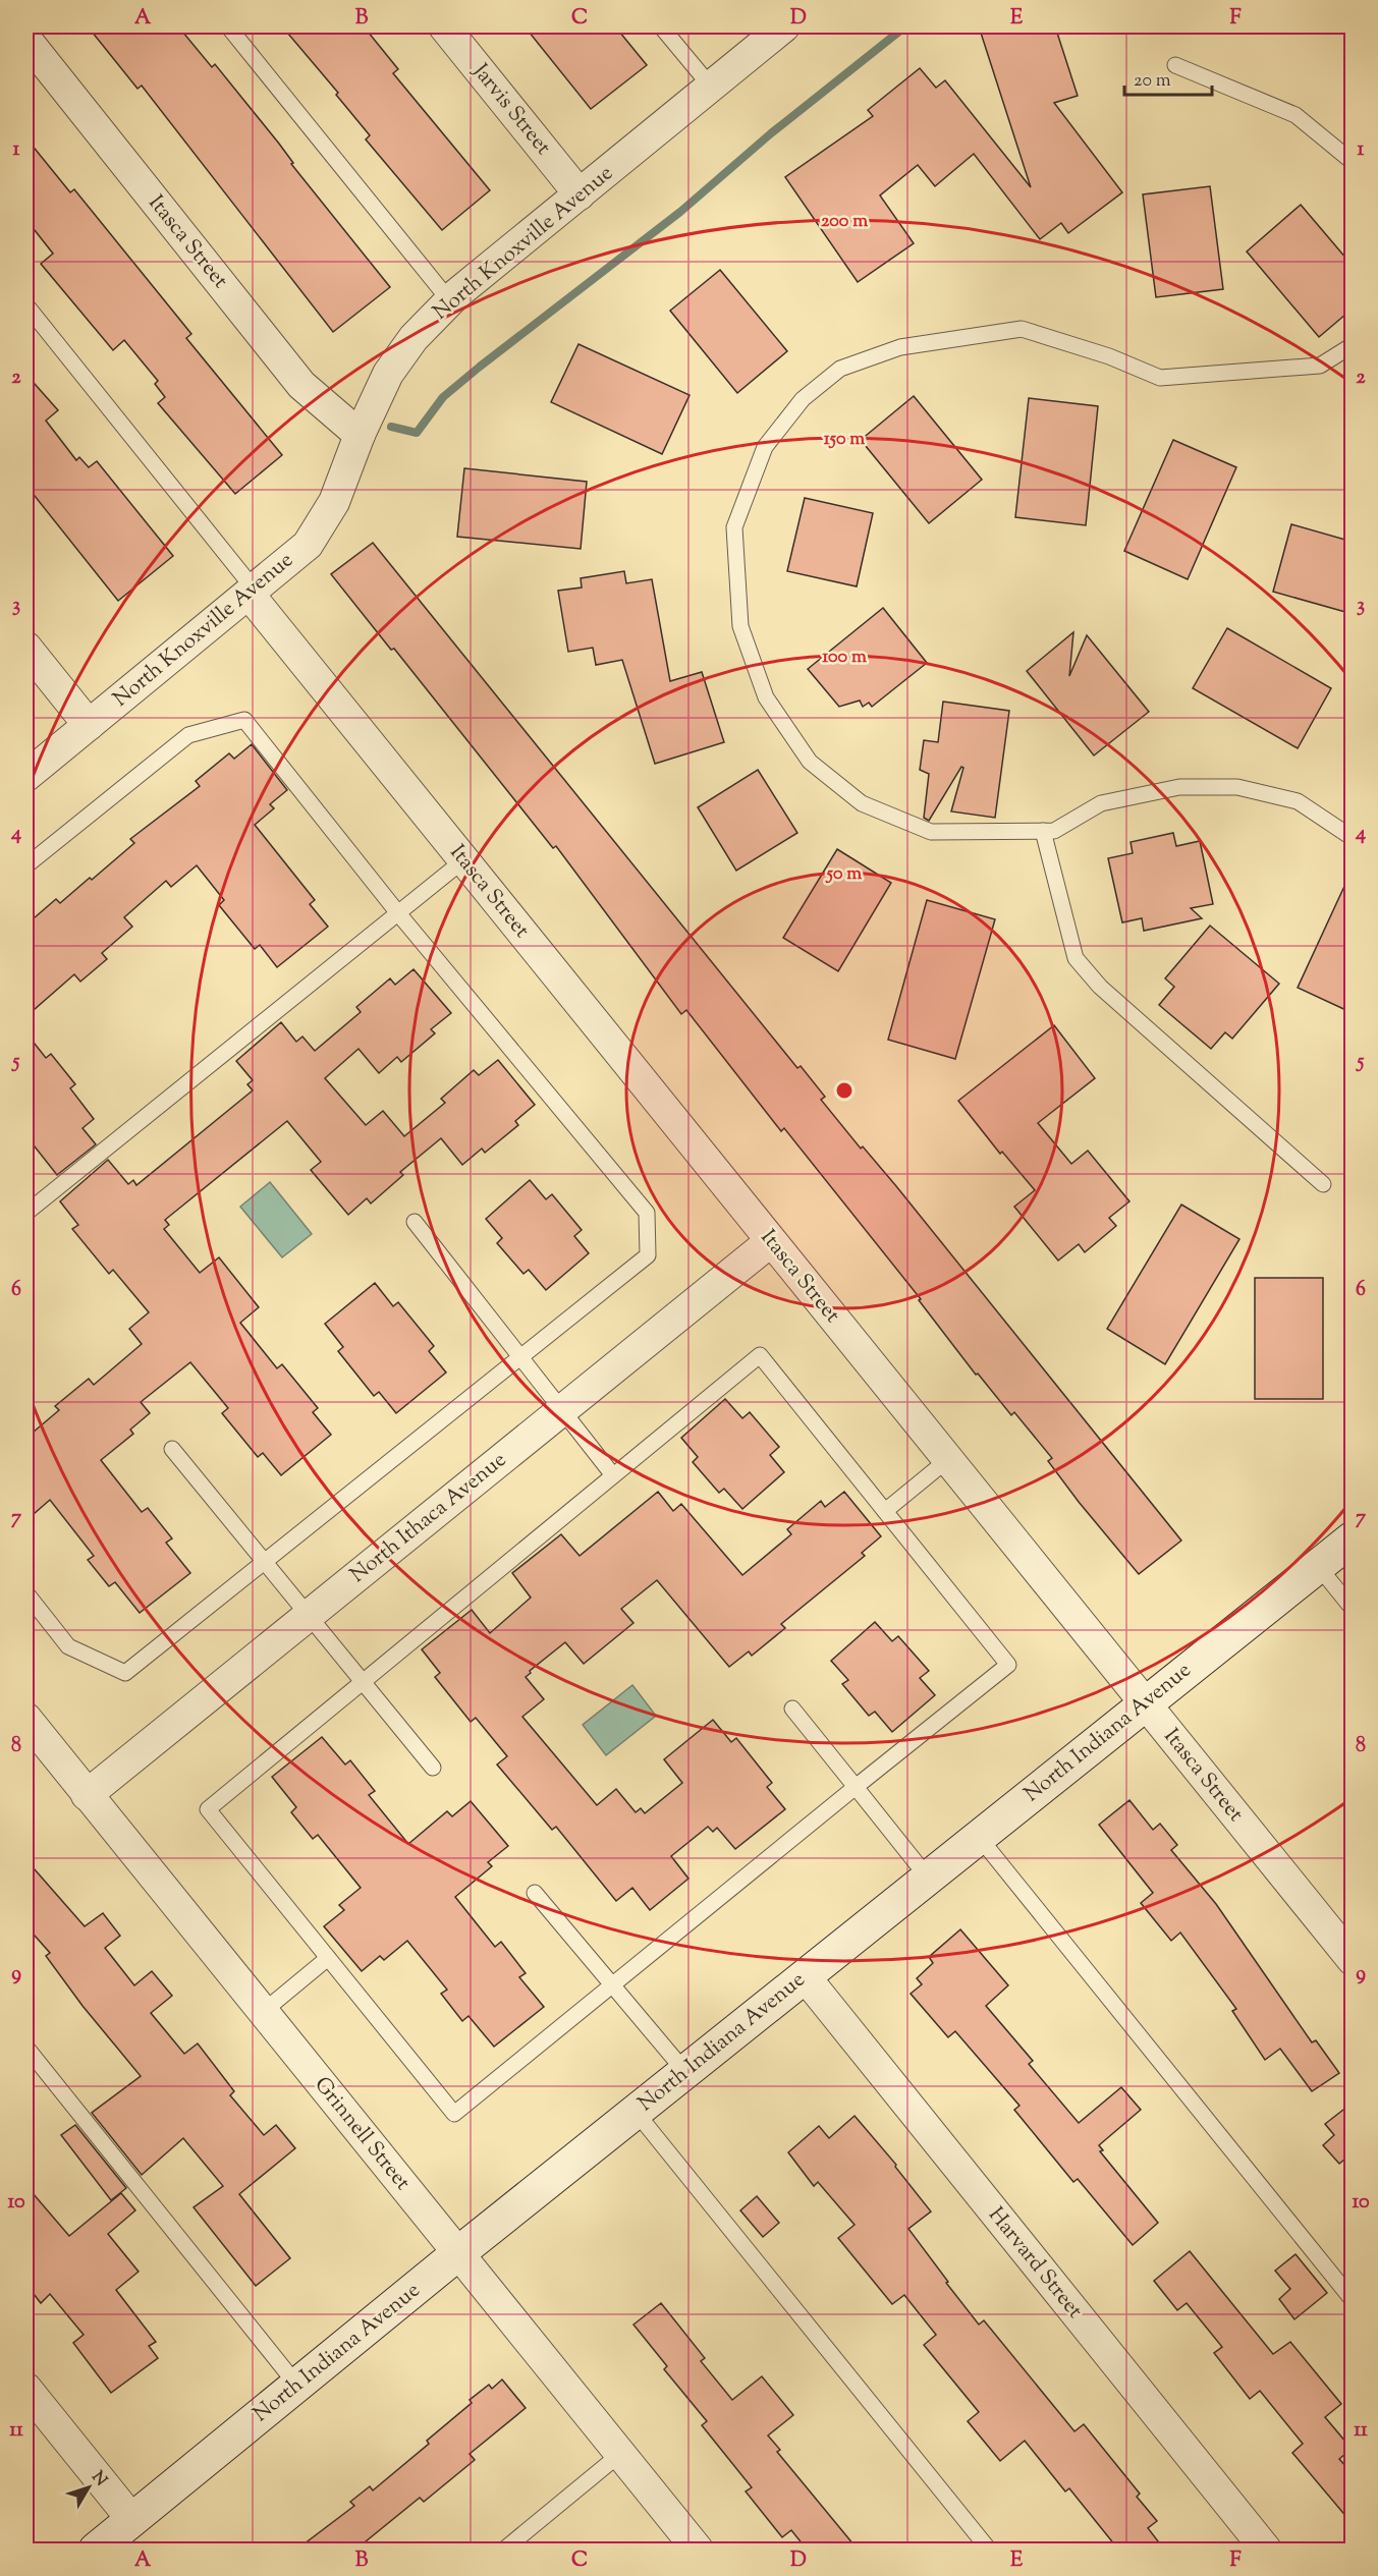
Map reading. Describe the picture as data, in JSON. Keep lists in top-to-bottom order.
{
  "streets": {
    "main road": ["North Indiana Avenue"],
    "street": [
      "Jarvis Street",
      "Itasca Street",
      "North Knoxville Avenue",
      "North Ithaca Avenue",
      "Grinnell Street",
      "Harvard Street"
    ]
  },
  "crossings": [
    ["Jarvis Street", "North Knoxville Avenue"],
    ["Itasca Street", "North Knoxville Avenue"],
    ["Itasca Street", "North Ithaca Avenue"],
    ["Itasca Street", "North Indiana Avenue"],
    ["North Ithaca Avenue", "Grinnell Street"],
    ["North Indiana Avenue", "Grinnell Street"],
    ["North Indiana Avenue", "Harvard Street"]
  ],
  "scale_bar": "20 m",
  "north": "top right",
  "grid": {
    "columns": [
      "A",
      "B",
      "C",
      "D",
      "E",
      "F"
    ],
    "rows": [
      "1",
      "2",
      "3",
      "4",
      "5",
      "6",
      "7",
      "8",
      "9",
      "10",
      "11"
    ]
  },
  "rings": [
    "200 m",
    "150 m",
    "100 m",
    "50 m"
  ]
}
